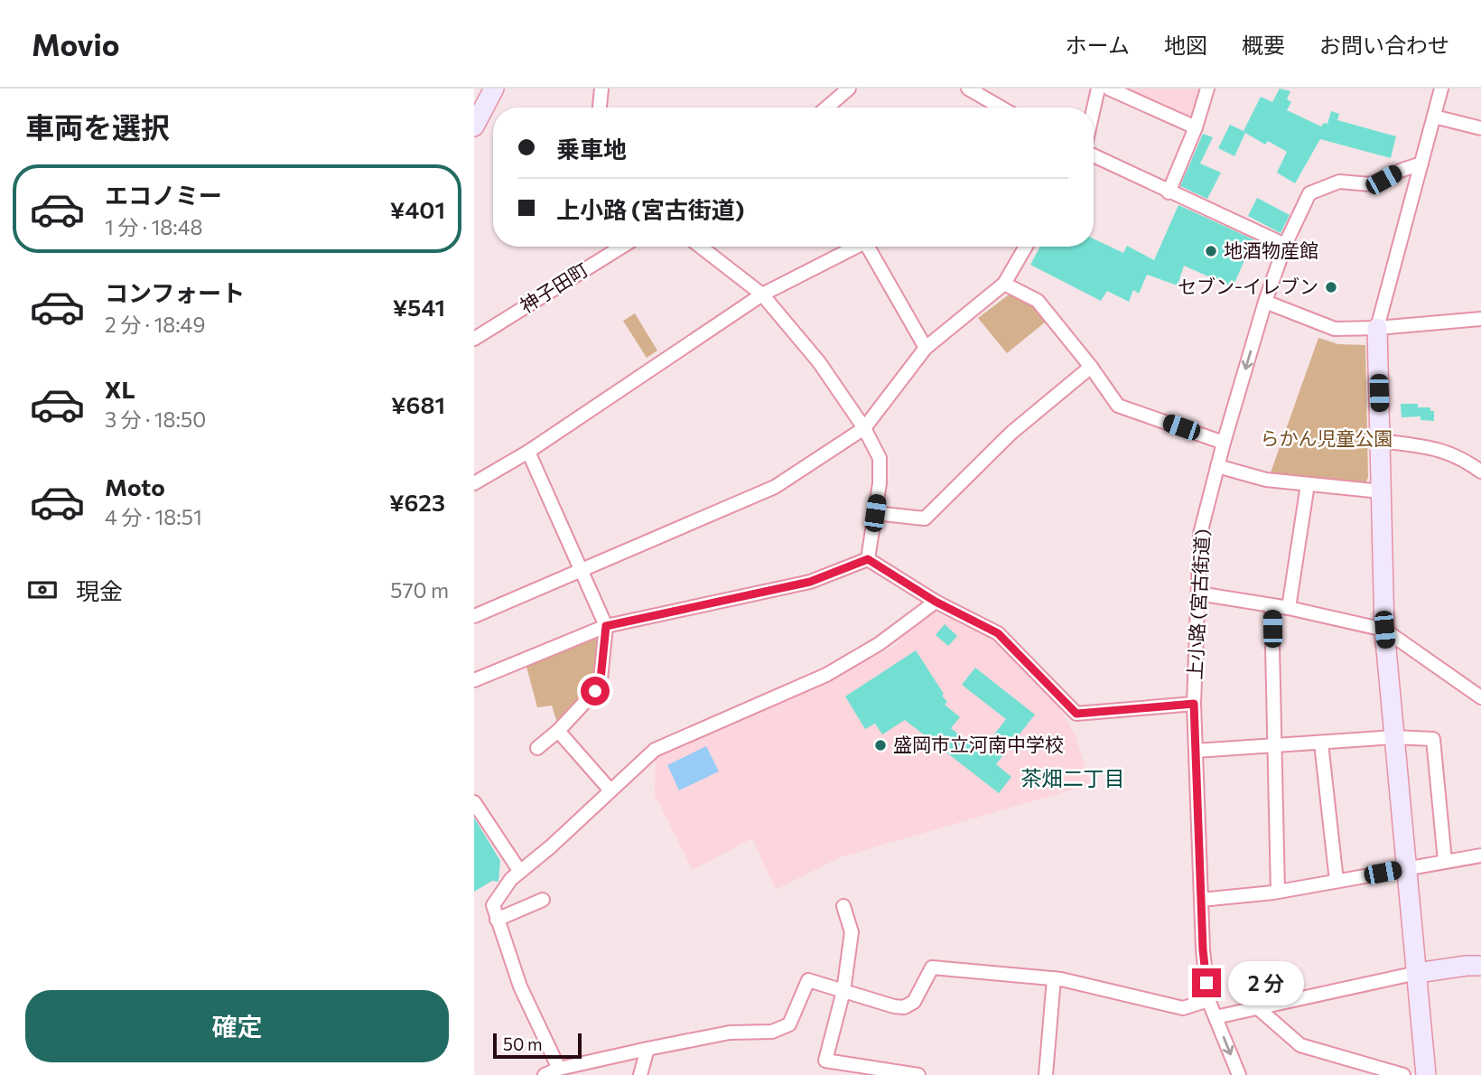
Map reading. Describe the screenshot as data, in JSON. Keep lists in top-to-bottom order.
{
  "streets": {
    "street": ["神子田町", "上小路 (宮古街道)"]
  },
  "districts": ["茶畑二丁目"],
  "parks": ["らかん児童公園"],
  "places": ["地酒物産館", "セブン-イレブン", "盛岡市立河南中学校"],
  "scale_bar": "50 m",
  "page": {
    "header": "Movio",
    "nav": [
      "ホーム",
      "地図",
      "概要",
      "お問い合わせ"
    ],
    "heading": "車両を選択",
    "banner": ["乗車地", "上小路 (宮古街道)"],
    "list": [
      {
        "name": "エコノミー",
        "note": "1 分 · 18:48",
        "value": "¥401"
      },
      {
        "name": "コンフォート",
        "note": "2 分 · 18:49",
        "value": "¥541"
      },
      {
        "name": "XL",
        "note": "3 分 · 18:50",
        "value": "¥681"
      },
      {
        "name": "Moto",
        "note": "4 分 · 18:51",
        "value": "¥623"
      }
    ],
    "pay": ["現金", "570 m"],
    "bubble": "2 分",
    "buttons": "確定",
    "scale": "50 m"
  }
}
